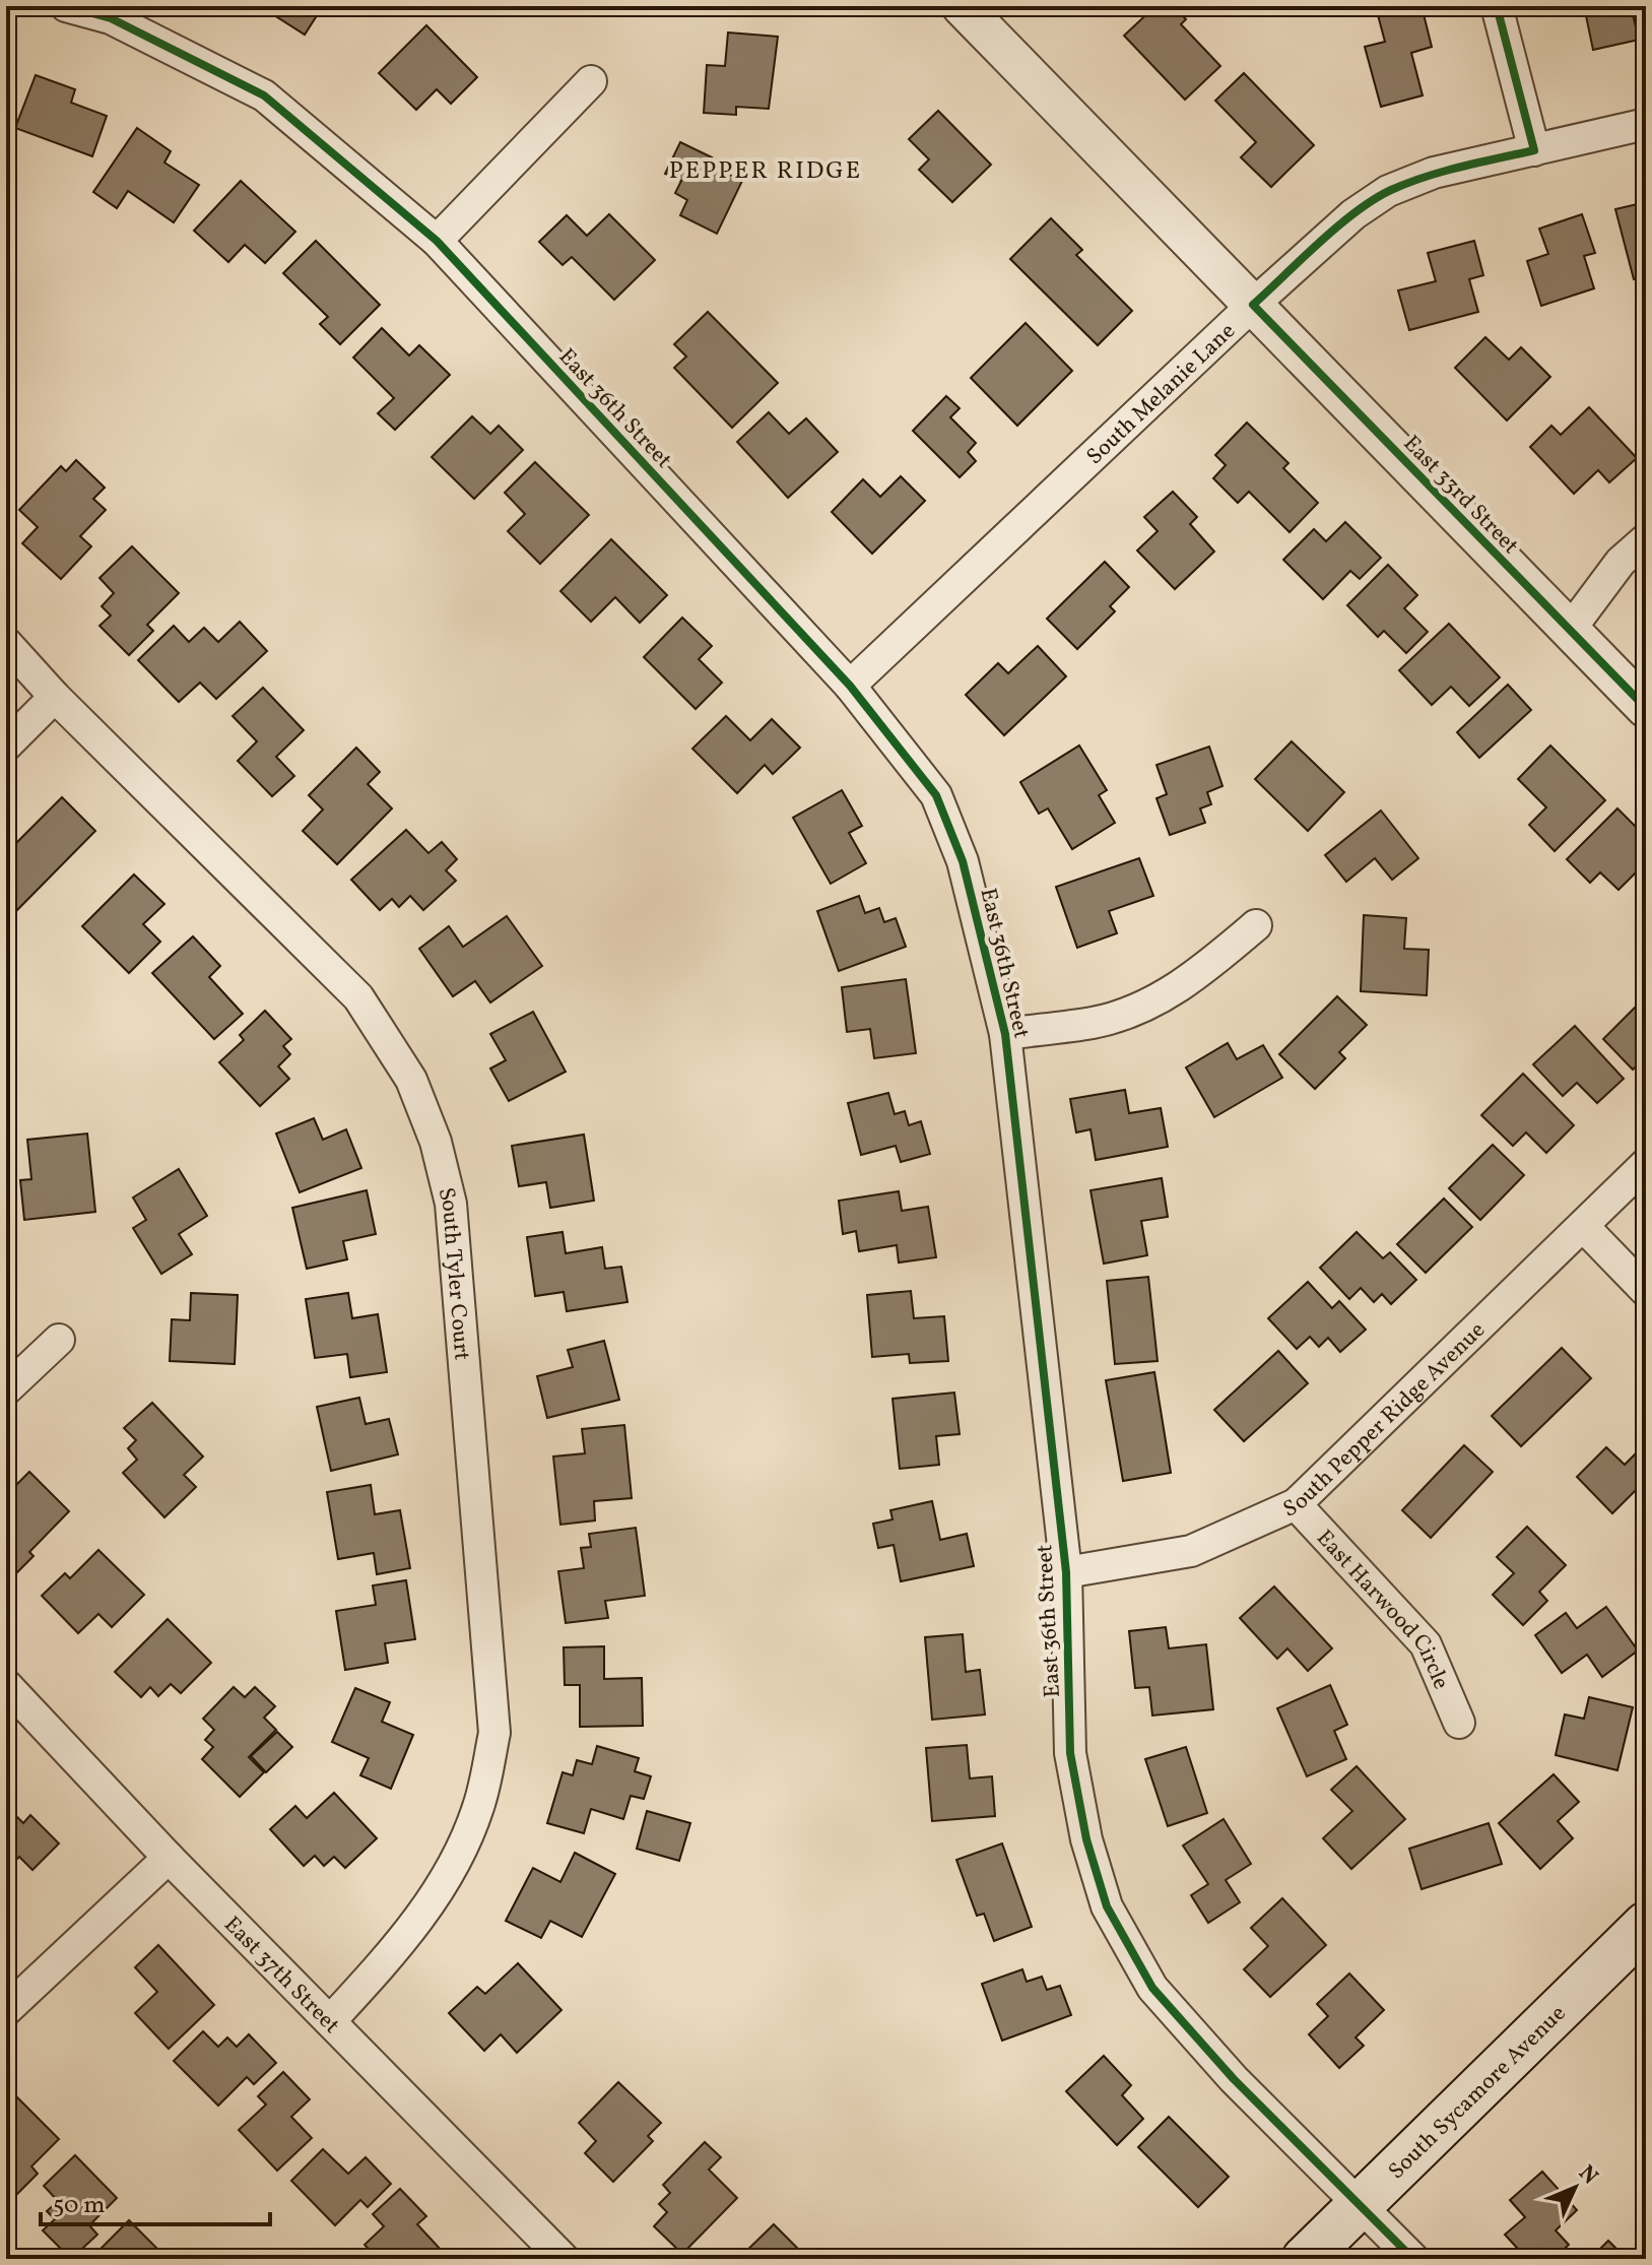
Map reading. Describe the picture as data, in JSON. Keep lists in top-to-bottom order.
{
  "streets": {
    "main road": ["South Sycamore Avenue"],
    "street": [
      "South Melanie Lane",
      "East 36th Street",
      "East 33rd Street",
      "South Tyler Court",
      "South Pepper Ridge Avenue",
      "East Harwood Circle",
      "East 37th Street"
    ]
  },
  "crossings": [
    ["South Melanie Lane", "East 36th Street"],
    ["South Melanie Lane", "East 33rd Street"],
    ["East 36th Street", "South Pepper Ridge Avenue"],
    ["East 36th Street", "South Sycamore Avenue"],
    ["South Tyler Court", "East 37th Street"],
    ["South Pepper Ridge Avenue", "East Harwood Circle"]
  ],
  "districts": ["PEPPER RIDGE"],
  "scale_bar": "50 m",
  "north": "top right"
}
